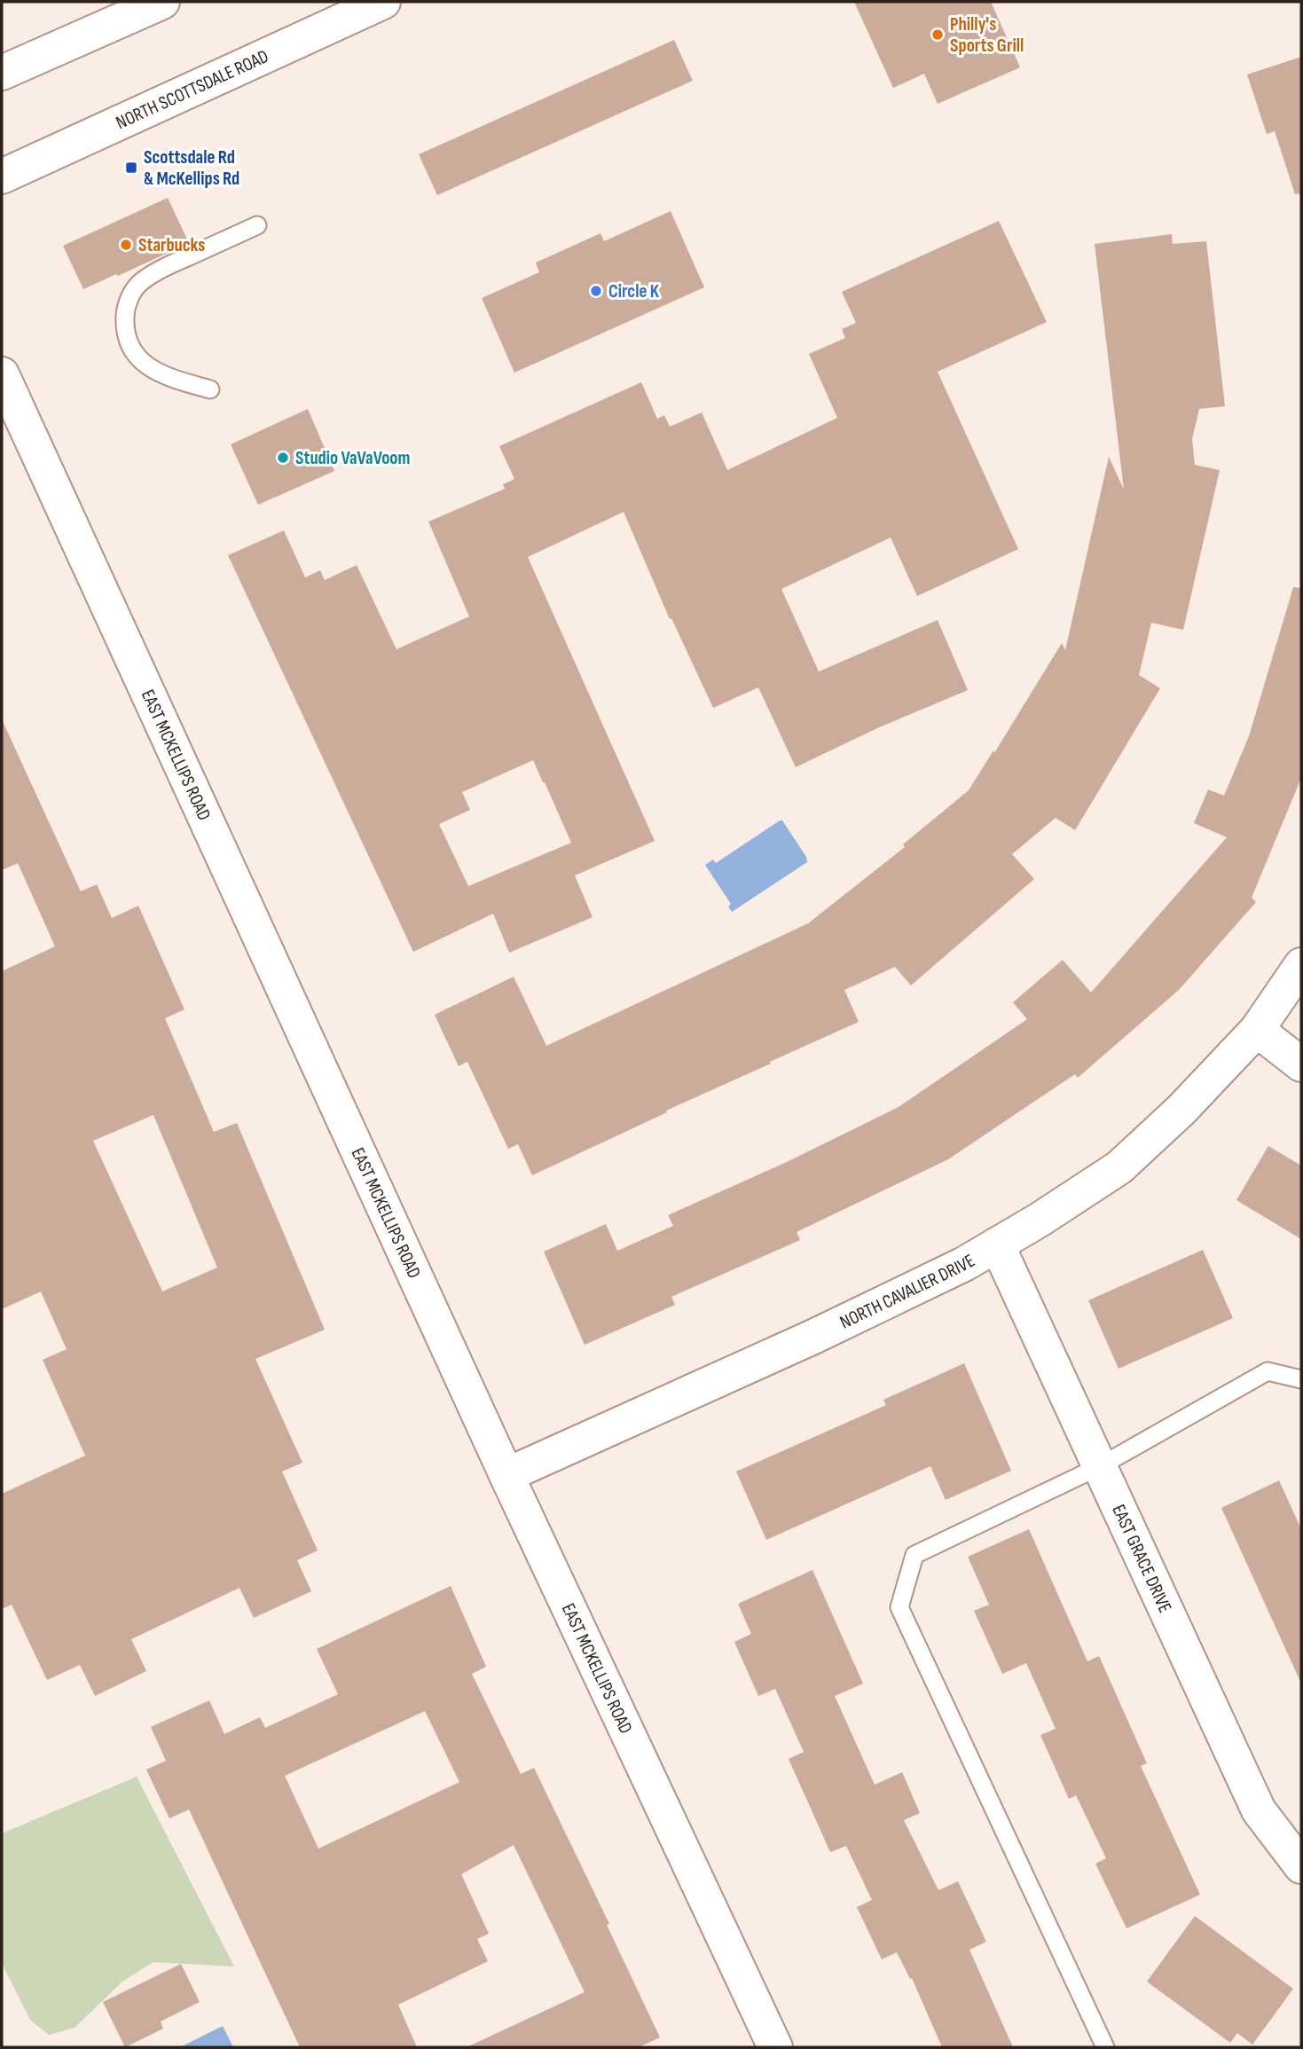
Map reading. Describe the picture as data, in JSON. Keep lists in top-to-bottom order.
{
  "streets": {
    "street": [
      "NORTH SCOTTSDALE ROAD",
      "EAST MCKELLIPS ROAD",
      "NORTH CAVALIER DRIVE",
      "EAST GRACE DRIVE"
    ]
  },
  "crossings": [
    ["EAST MCKELLIPS ROAD", "NORTH CAVALIER DRIVE"],
    ["NORTH CAVALIER DRIVE", "EAST GRACE DRIVE"]
  ],
  "places": {
    "other": [
      "Philly's Sports Grill",
      "Starbucks",
      "Circle K",
      "Studio VaVaVoom"
    ],
    "transit": ["Scottsdale Rd & McKellips Rd"]
  }
}
